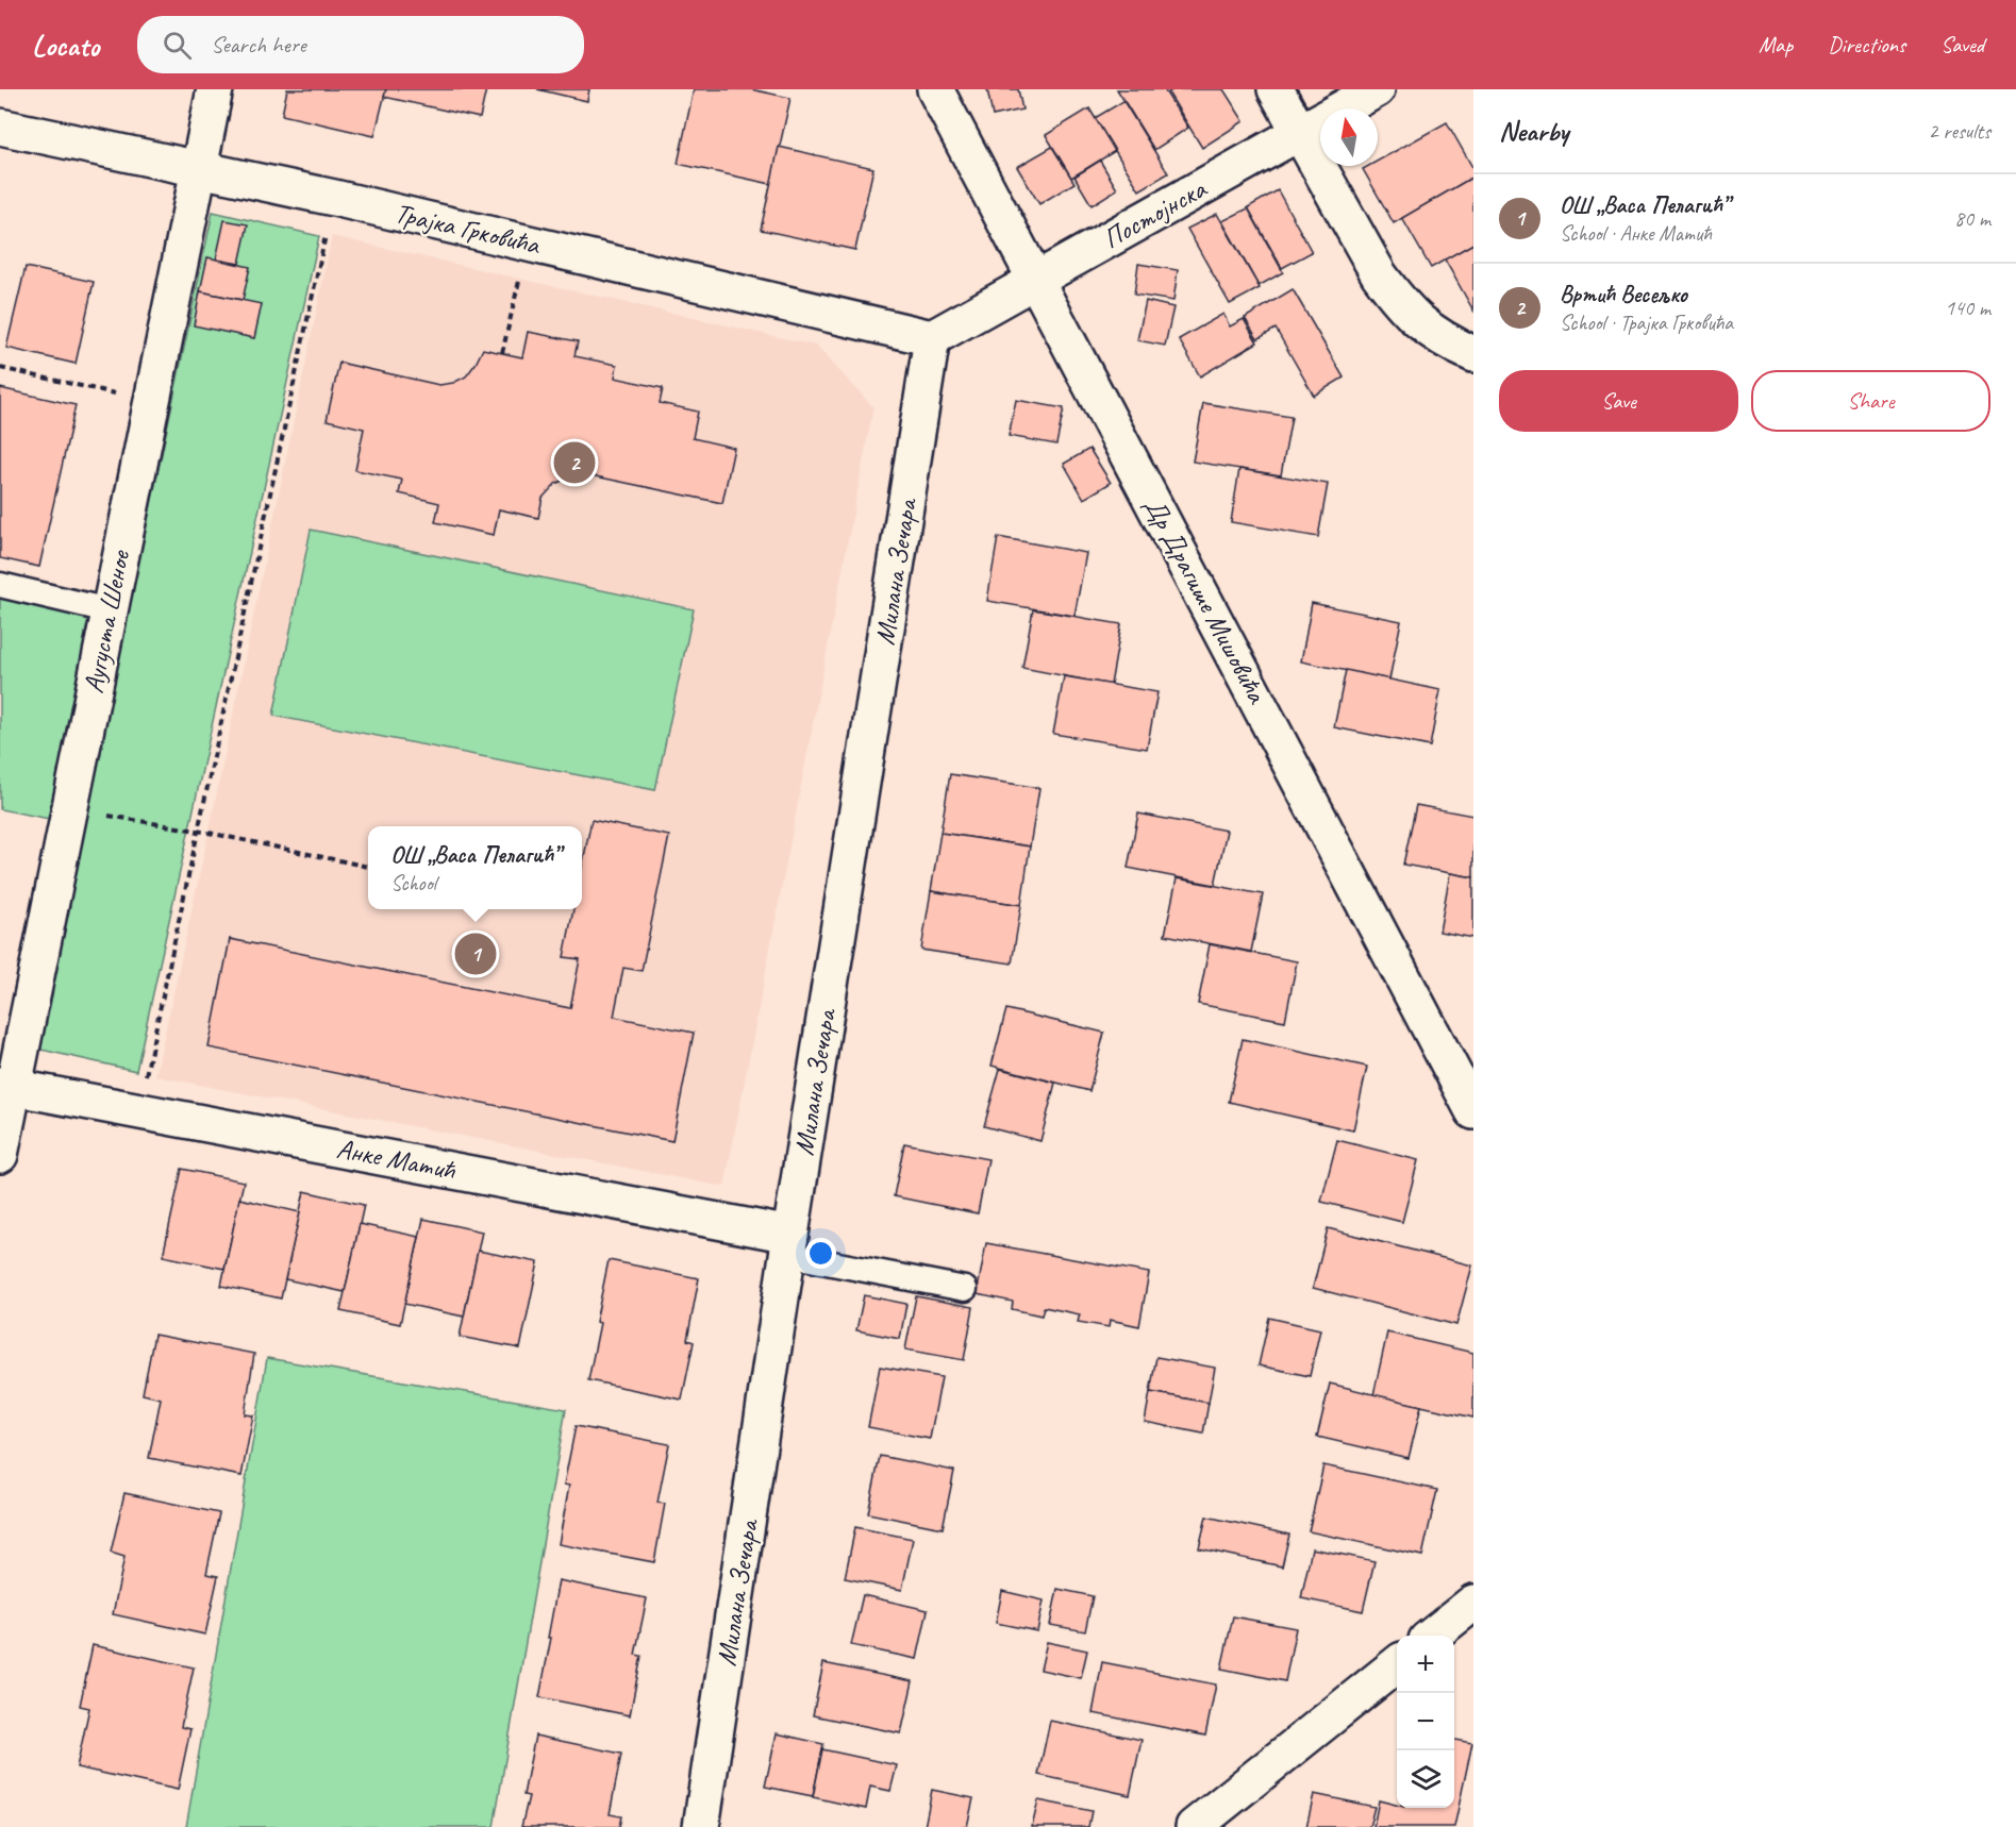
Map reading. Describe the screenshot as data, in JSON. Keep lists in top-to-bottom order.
{
  "streets": {
    "street": [
      "Постојнска",
      "Трајка Грковића",
      "Милана Зечара",
      "Др Драгише Мишовића",
      "Аугуста Шеное",
      "Анке Матић"
    ]
  },
  "crossings": [
    ["Постојнска", "Трајка Грковића"],
    ["Постојнска", "Милана Зечара"],
    ["Постојнска", "Др Драгише Мишовића"],
    ["Трајка Грковића", "Милана Зечара"],
    ["Трајка Грковића", "Аугуста Шеное"],
    ["Милана Зечара", "Анке Матић"],
    ["Аугуста Шеное", "Анке Матић"]
  ],
  "north": "top",
  "page": {
    "header": "Locato",
    "search": "Search here",
    "nav": ["Map", "Directions", "Saved"],
    "heading": ["Nearby", "2 results"],
    "list": [
      {
        "mark": "1",
        "name": "ОШ „Васа Пелагић”",
        "note": "School · Анке Матић",
        "value": "80 m"
      },
      {
        "mark": "2",
        "name": "Вртић Весељко",
        "note": "School · Трајка Грковића",
        "value": "140 m"
      }
    ],
    "buttons": ["Save", "Share"],
    "pins": ["2", "1"],
    "popup": ["ОШ „Васа Пелагић”", "School"],
    "map_buttons": ["+", "−"]
  }
}
